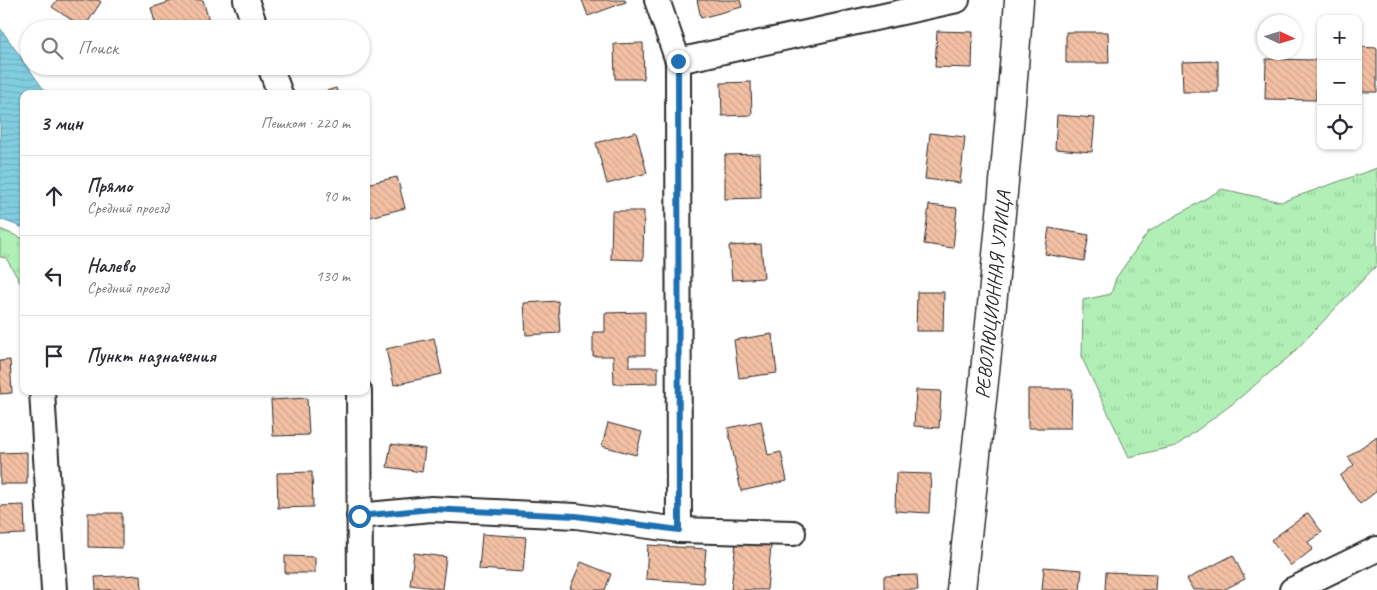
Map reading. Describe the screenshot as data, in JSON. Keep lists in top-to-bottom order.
{
  "streets": {
    "main road": ["РЕВОЛЮЦИОННАЯ УЛИЦА"]
  },
  "north": "right",
  "page": {
    "map_buttons": ["+", "−"],
    "search": "Поиск",
    "heading": ["3 мин", "Пешком · 220 m"],
    "list": [
      ["Прямо", "Средний проезд", "90 m"],
      ["Налево", "Средний проезд", "130 m"],
      "Пункт назначения"
    ]
  }
}
